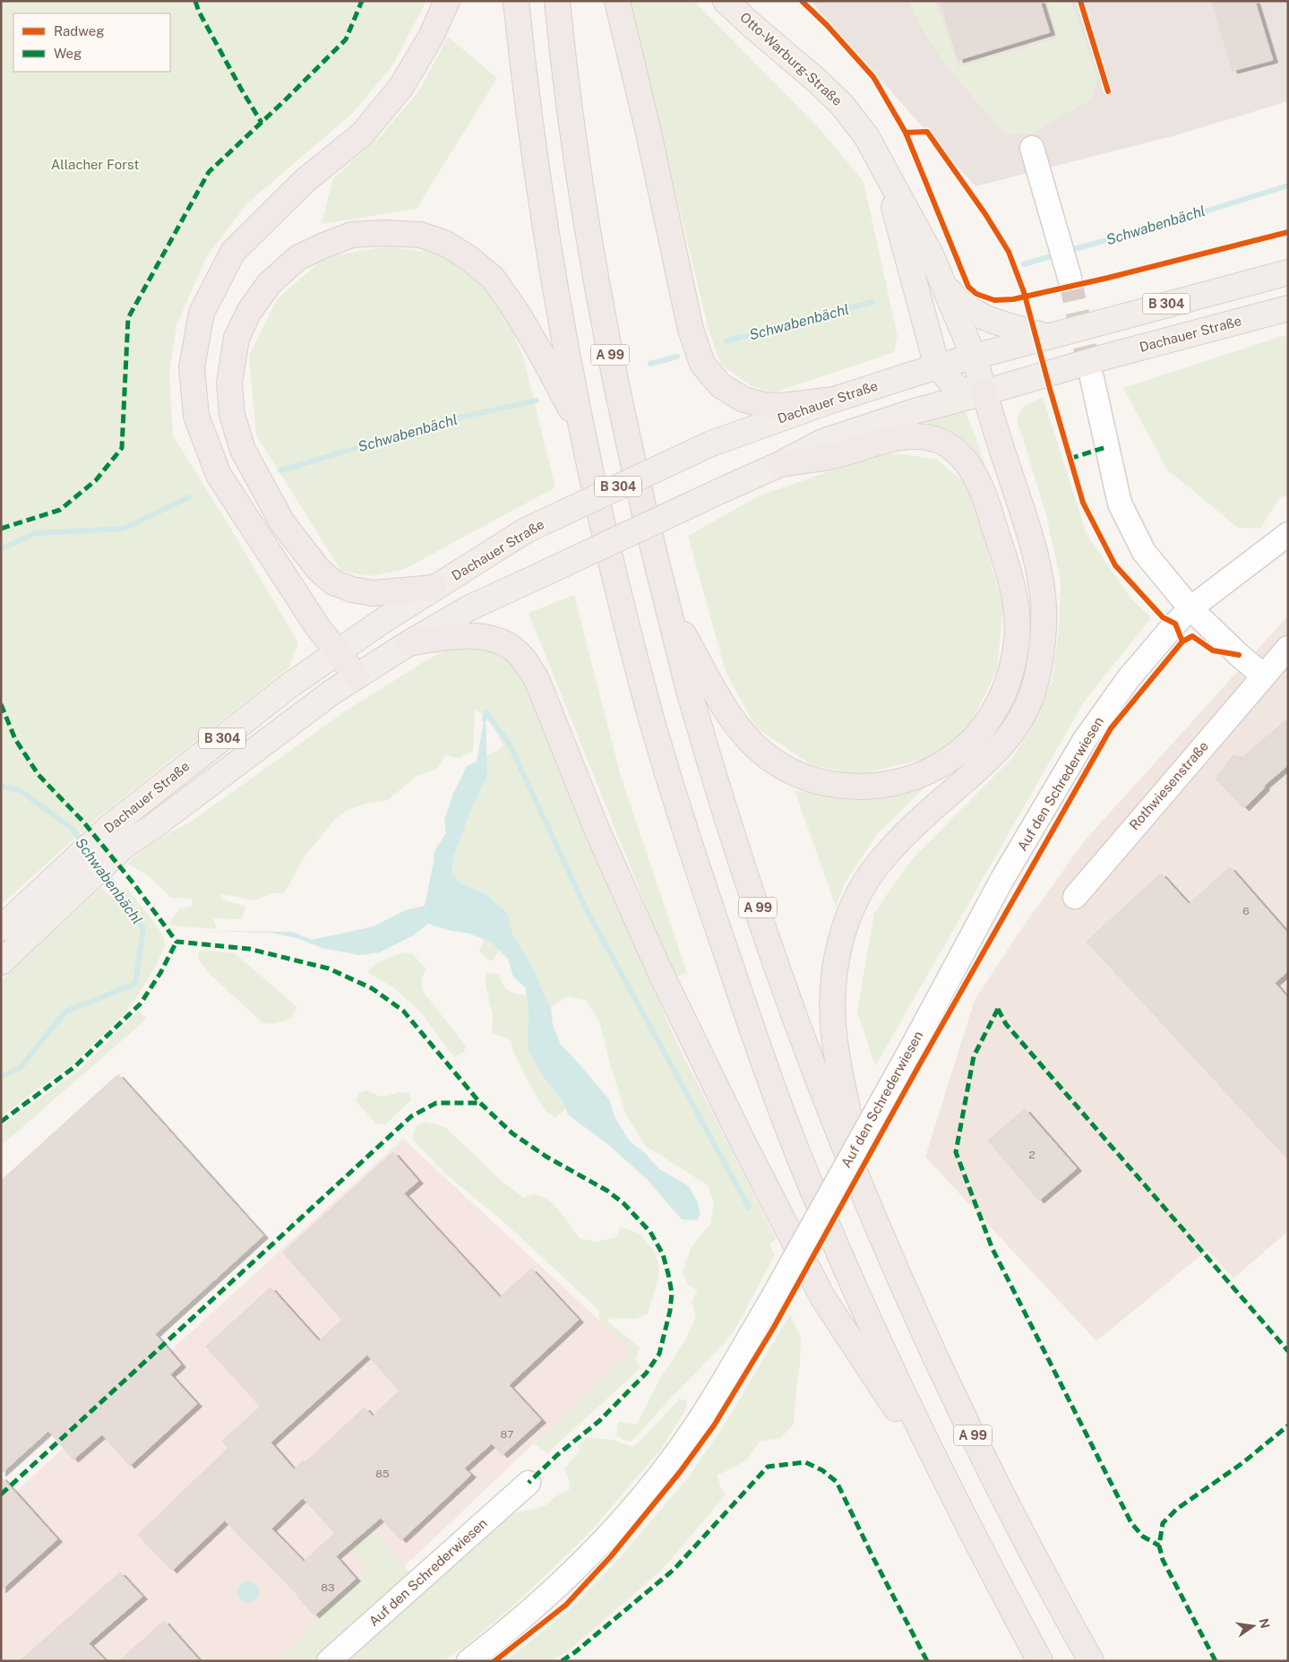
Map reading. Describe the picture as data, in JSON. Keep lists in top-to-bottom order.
{
  "streets": {
    "highway": ["A 99"],
    "main road": ["Otto-Warburg-Straße", "B 304", "Dachauer Straße"],
    "street": ["Auf den Schrederwiesen", "Rothwiesenstraße"]
  },
  "crossings": [
    ["Otto-Warburg-Straße", "Dachauer Straße"]
  ],
  "water": ["Schwabenbächl"],
  "parks": ["Allacher Forst"],
  "house_numbers": [
    "6",
    "2",
    "87",
    "85",
    "83"
  ],
  "legend": ["Radweg", "Weg"],
  "north": "right"
}
